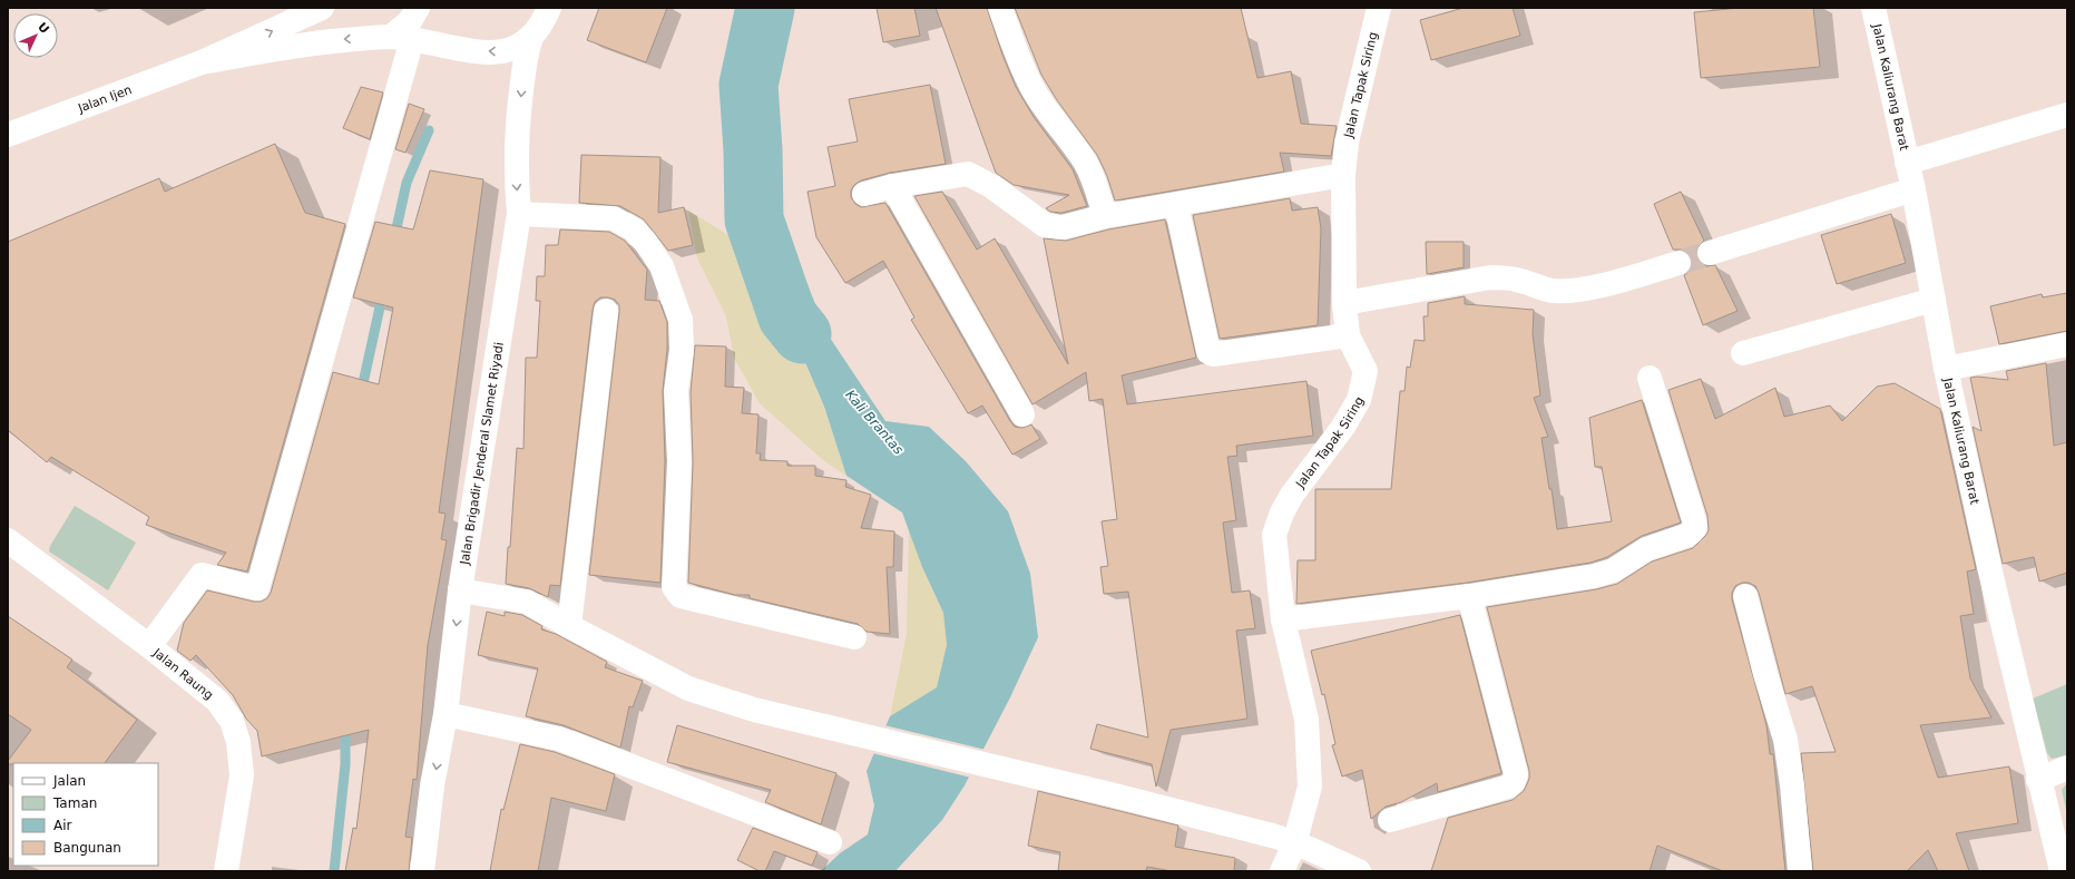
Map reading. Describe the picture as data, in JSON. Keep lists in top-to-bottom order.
{
  "streets": {
    "street": [
      "Jalan Tapak Siring",
      "Jalan Kaliurang Barat",
      "Jalan Ijen",
      "Jalan Brigadir Jenderal Slamet Riyadi",
      "Jalan Raung"
    ]
  },
  "crossings": [
    ["Jalan Ijen", "Jalan Brigadir Jenderal Slamet Riyadi"]
  ],
  "one_way": ["Jalan Brigadir Jenderal Slamet Riyadi"],
  "water": ["Kali Brantas"],
  "legend": [
    "Jalan",
    "Taman",
    "Air",
    "Bangunan"
  ],
  "north": "top right"
}
